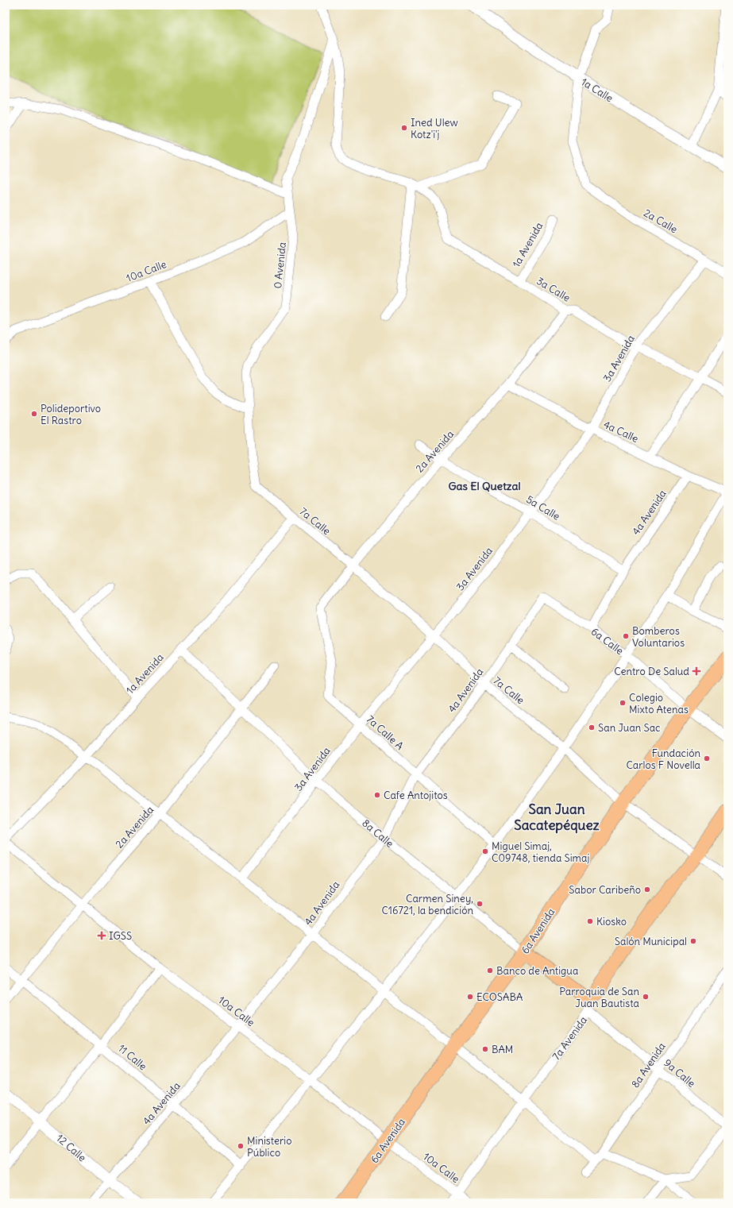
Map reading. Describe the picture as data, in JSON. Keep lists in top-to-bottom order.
{
  "streets": {
    "main road": ["8a Calle", "6a Avenida", "7a Avenida"],
    "street": [
      "1a Calle",
      "2a Calle",
      "1a Avenida",
      "0 Avenida",
      "10a Calle",
      "3a Calle",
      "3a Avenida",
      "4a Calle",
      "2a Avenida",
      "5a Calle",
      "4a Avenida",
      "7a Calle",
      "6a Calle",
      "7a Calle A",
      "11 Calle",
      "8a Avenida",
      "9a Calle",
      "12 Calle"
    ]
  },
  "crossings": [
    ["1a Calle", "2a Calle"],
    ["2a Calle", "3a Avenida"],
    ["1a Avenida", "3a Calle"],
    ["1a Avenida", "7a Calle"],
    ["1a Avenida", "8a Calle"],
    ["0 Avenida", "10a Calle"],
    ["0 Avenida", "3a Calle"],
    ["0 Avenida", "7a Calle"],
    ["10a Calle", "2a Avenida"],
    ["10a Calle", "4a Avenida"],
    ["10a Calle", "6a Avenida"],
    ["10a Calle", "7a Avenida"],
    ["3a Calle", "3a Avenida"],
    ["3a Calle", "2a Avenida"],
    ["3a Avenida", "4a Calle"],
    ["3a Avenida", "5a Calle"],
    ["3a Avenida", "7a Calle"],
    ["3a Avenida", "7a Calle A"],
    ["3a Avenida", "8a Calle"],
    ["4a Calle", "2a Avenida"],
    ["4a Calle", "4a Avenida"],
    ["2a Avenida", "5a Calle"],
    ["2a Avenida", "7a Calle"],
    ["2a Avenida", "7a Calle A"],
    ["2a Avenida", "8a Calle"],
    ["2a Avenida", "11 Calle"],
    ["5a Calle", "4a Avenida"],
    ["4a Avenida", "7a Calle"],
    ["4a Avenida", "6a Calle"],
    ["4a Avenida", "7a Calle A"],
    ["4a Avenida", "8a Calle"],
    ["4a Avenida", "11 Calle"],
    ["4a Avenida", "12 Calle"],
    ["7a Calle", "6a Avenida"],
    ["7a Calle", "7a Avenida"],
    ["6a Calle", "6a Avenida"],
    ["8a Calle", "6a Avenida"],
    ["8a Calle", "7a Avenida"],
    ["8a Calle", "9a Calle"],
    ["7a Avenida", "9a Calle"],
    ["8a Avenida", "9a Calle"]
  ],
  "districts": ["Gas El Quetzal", "San Juan Sacatepéquez"],
  "places": {
    "other": [
      "Ined Ulew Kotz'i'j",
      "Polideportivo El Rastro",
      "Bomberos Voluntarios",
      "Colegio Mixto Atenas",
      "San Juan Sac",
      "Fundación Carlos F Novella",
      "Cafe Antojitos",
      "Miguel Simaj, C09748, tienda Simaj",
      "Sabor Caribeño",
      "Carmen Siney, C16721, la bendición",
      "Kiosko",
      "Salón Municipal",
      "Banco de Antigua",
      "ECOSABA",
      "Parroquia de San Juan Bautista",
      "BAM",
      "Ministerio Público"
    ],
    "health": ["Centro De Salud", "IGSS"]
  }
}
